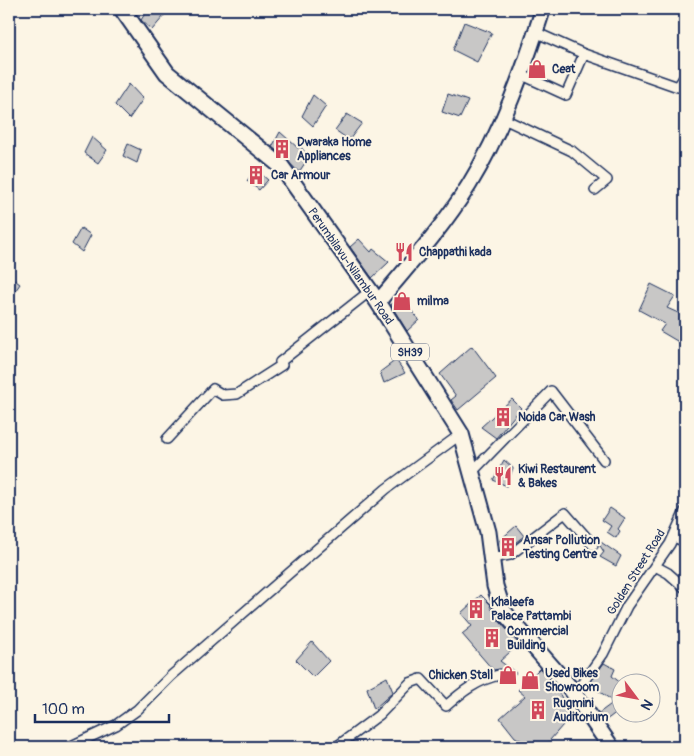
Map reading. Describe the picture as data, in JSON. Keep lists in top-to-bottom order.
{
  "streets": {
    "main road": ["Perumbilavu-Nilambur Road", "SH39"],
    "street": ["Golden Street Road"]
  },
  "crossings": [
    ["Perumbilavu-Nilambur Road", "Golden Street Road"]
  ],
  "places": {
    "shop": [
      "Ceat",
      "milma",
      "Chicken Stall",
      "Used Bikes Showroom"
    ],
    "building": [
      "Dwaraka Home Appliances",
      "Car Armour",
      "Noida Car Wash",
      "Ansar Pollution Testing Centre",
      "Khaleefa Palace Pattambi",
      "Commercial Building",
      "Rugmini Auditorium"
    ],
    "restaurant": ["Chappathi kada", "Kiwi Restaurent & Bakes"]
  },
  "scale_bar": "100 m",
  "north": "bottom right"
}
